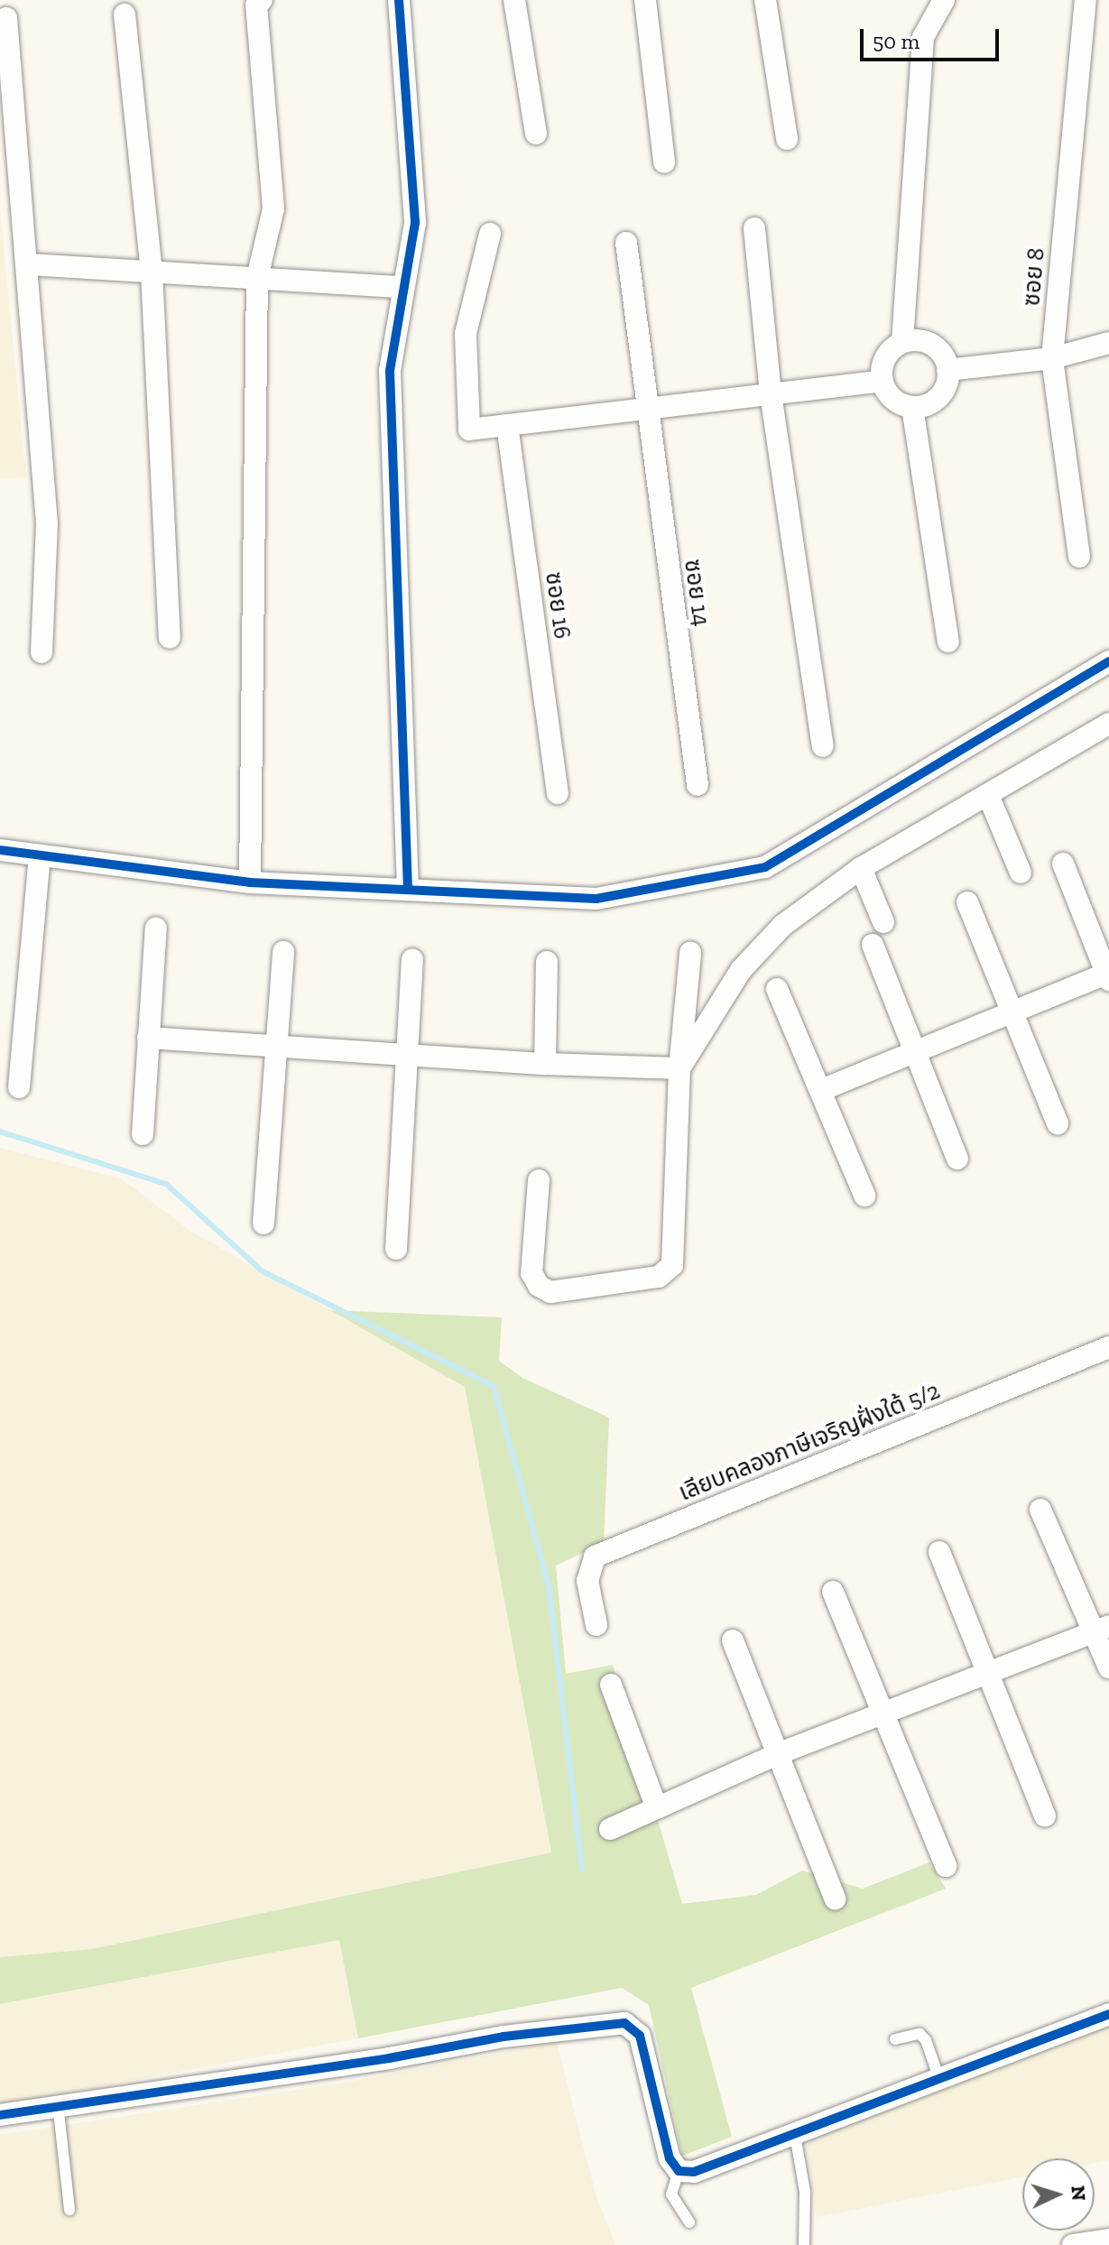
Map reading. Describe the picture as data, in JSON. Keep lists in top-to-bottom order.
{
  "streets": {
    "street": [
      "ซอย 8",
      "ซอย 14",
      "ซอย 16",
      "เลียบคลองภาษีเจริญฝั่งใต้ 5/2"
    ]
  },
  "scale_bar": "50 m",
  "north": "right"
}
